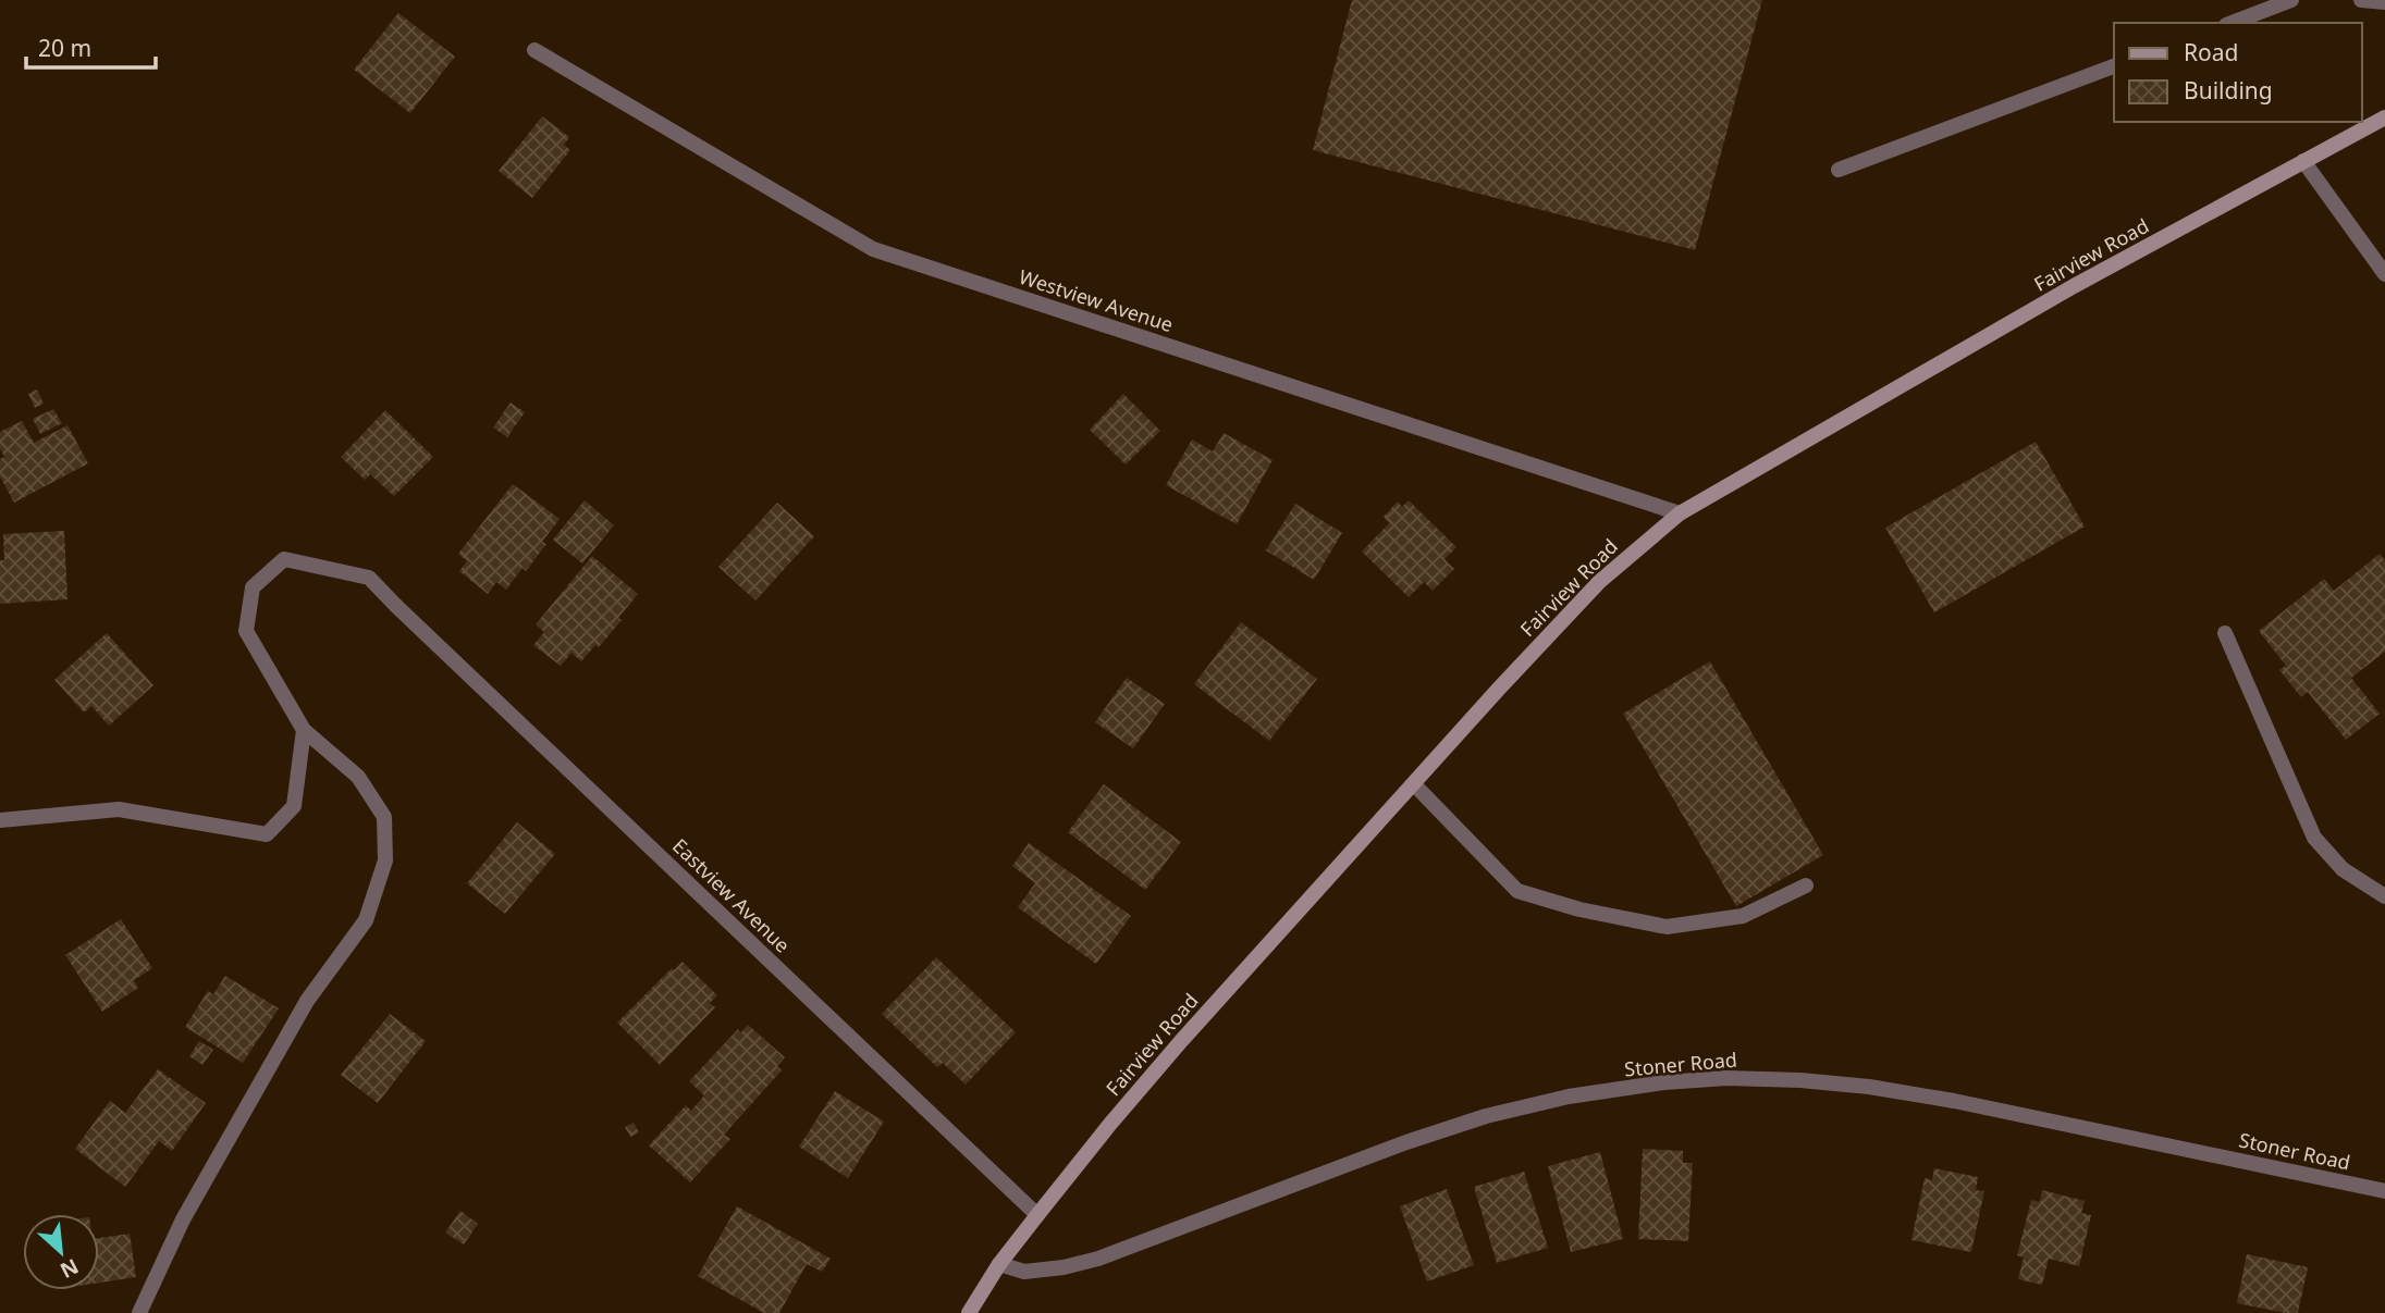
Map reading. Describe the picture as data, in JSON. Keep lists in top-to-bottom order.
{
  "streets": {
    "main road": ["Fairview Road"],
    "street": ["Westview Avenue", "Eastview Avenue", "Stoner Road"]
  },
  "crossings": [
    ["Fairview Road", "Westview Avenue"],
    ["Fairview Road", "Eastview Avenue"],
    ["Fairview Road", "Stoner Road"]
  ],
  "legend": ["Road", "Building"],
  "scale_bar": "20 m",
  "north": "bottom right"
}
